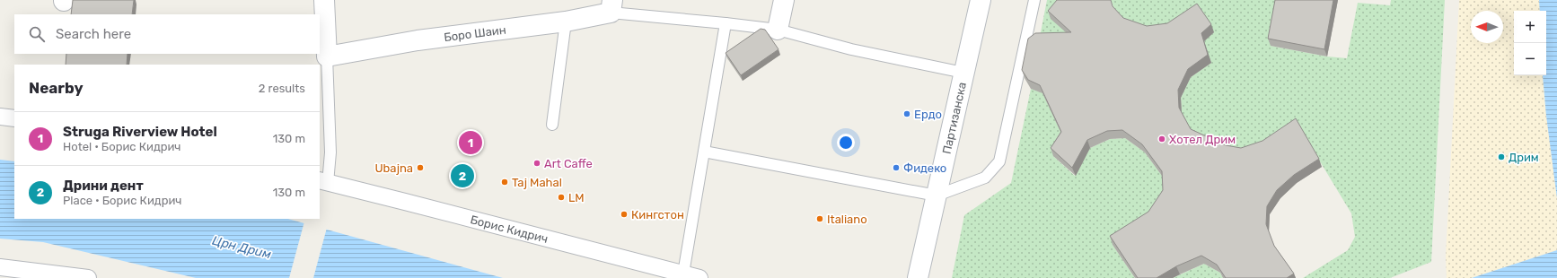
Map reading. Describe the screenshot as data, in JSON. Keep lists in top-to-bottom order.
{
  "streets": {
    "street": ["Боро Шаин", "Партизанска", "Борис Кидрич"]
  },
  "water": ["Црн Дрим"],
  "places": [
    "Ердо",
    "Хотел Дрим",
    "Дрим",
    "Art Caffe",
    "Ubajna",
    "Фидеко",
    "Taj Mahal",
    "LM",
    "Кингстон",
    "Italiano"
  ],
  "north": "left",
  "page": {
    "map_buttons": ["+", "−"],
    "search": "Search here",
    "heading": ["Nearby", "2 results"],
    "list": [
      {
        "mark": "1",
        "name": "Struga Riverview Hotel",
        "note": "Hotel · Борис Кидрич",
        "value": "130 m"
      },
      {
        "mark": "2",
        "name": "Дрини дент",
        "note": "Place · Борис Кидрич",
        "value": "130 m"
      }
    ],
    "pins": ["1", "2"]
  }
}
